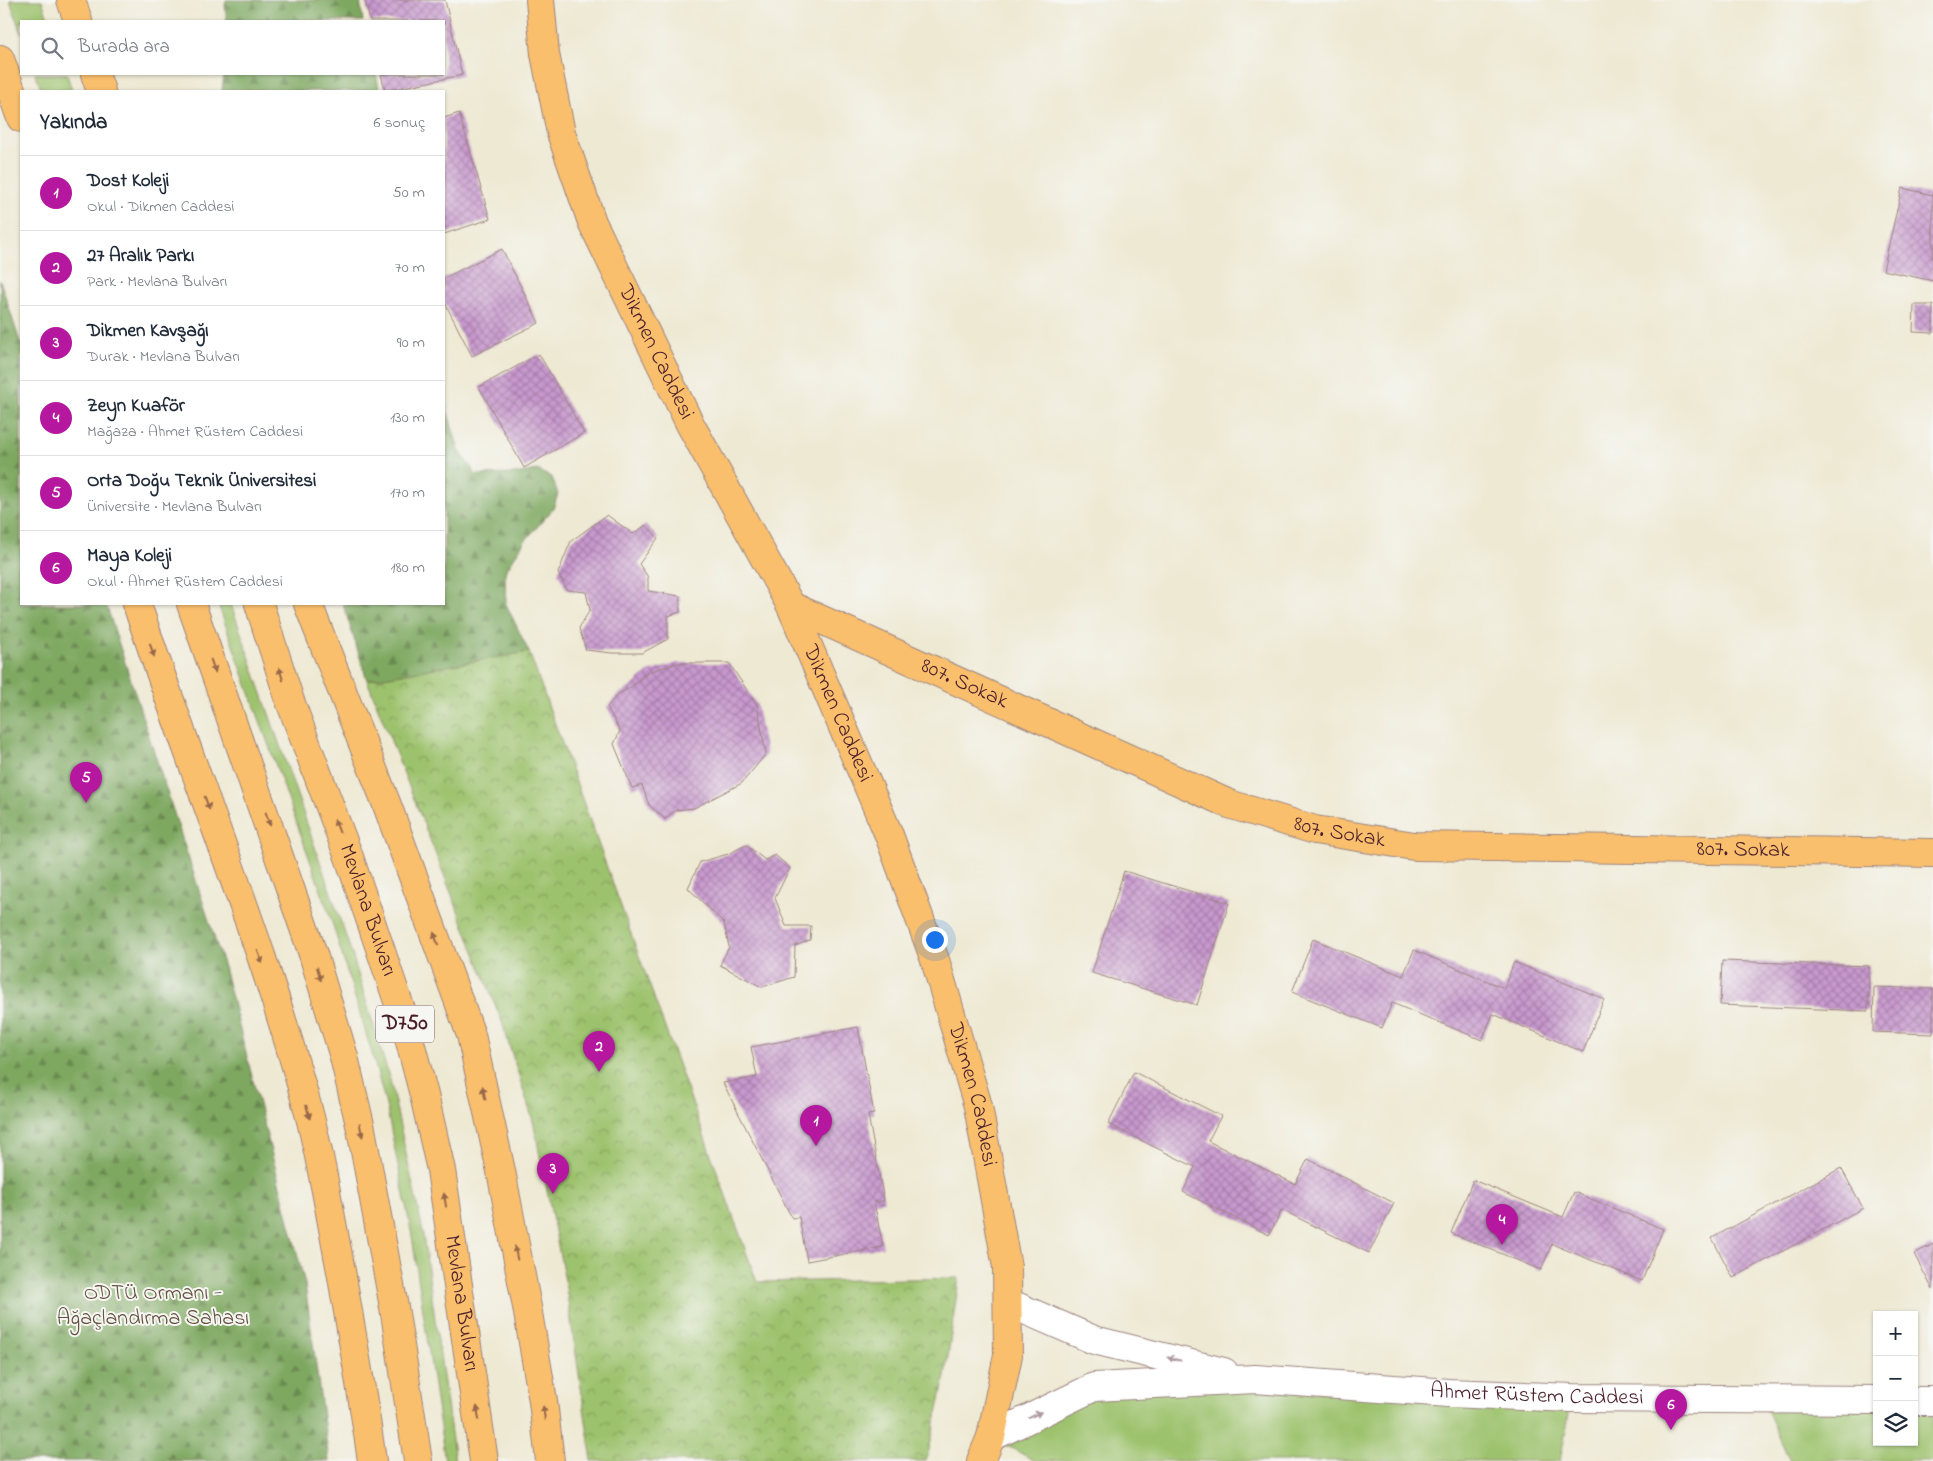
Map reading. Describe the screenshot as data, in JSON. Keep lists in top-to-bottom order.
{
  "streets": {
    "main road": [
      "Dikmen Caddesi",
      "807. Sokak",
      "Mevlana Bulvarı",
      "D750"
    ],
    "street": ["Ahmet Rüstem Caddesi"]
  },
  "crossings": [
    ["Dikmen Caddesi", "807. Sokak"],
    ["Dikmen Caddesi", "Ahmet Rüstem Caddesi"]
  ],
  "parks": ["ODTÜ Ormanı - Ağaçlandırma Sahası"],
  "page": {
    "search": "Burada ara",
    "heading": ["Yakında", "6 sonuç"],
    "list": [
      {
        "mark": "1",
        "name": "Dost Koleji",
        "note": "Okul · Dikmen Caddesi",
        "value": "50 m"
      },
      {
        "mark": "2",
        "name": "27 Aralık Parkı",
        "note": "Park · Mevlana Bulvarı",
        "value": "70 m"
      },
      {
        "mark": "3",
        "name": "Dikmen Kavşağı",
        "note": "Durak · Mevlana Bulvarı",
        "value": "90 m"
      },
      {
        "mark": "4",
        "name": "Zeyn Kuaför",
        "note": "Mağaza · Ahmet Rüstem Caddesi",
        "value": "130 m"
      },
      {
        "mark": "5",
        "name": "Orta Doğu Teknik Üniversitesi",
        "note": "Üniversite · Mevlana Bulvarı",
        "value": "170 m"
      },
      {
        "mark": "6",
        "name": "Maya Koleji",
        "note": "Okul · Ahmet Rüstem Caddesi",
        "value": "180 m"
      }
    ],
    "pins": [
      "5",
      "2",
      "1",
      "3",
      "4",
      "6"
    ],
    "map_buttons": ["+", "−"]
  }
}
